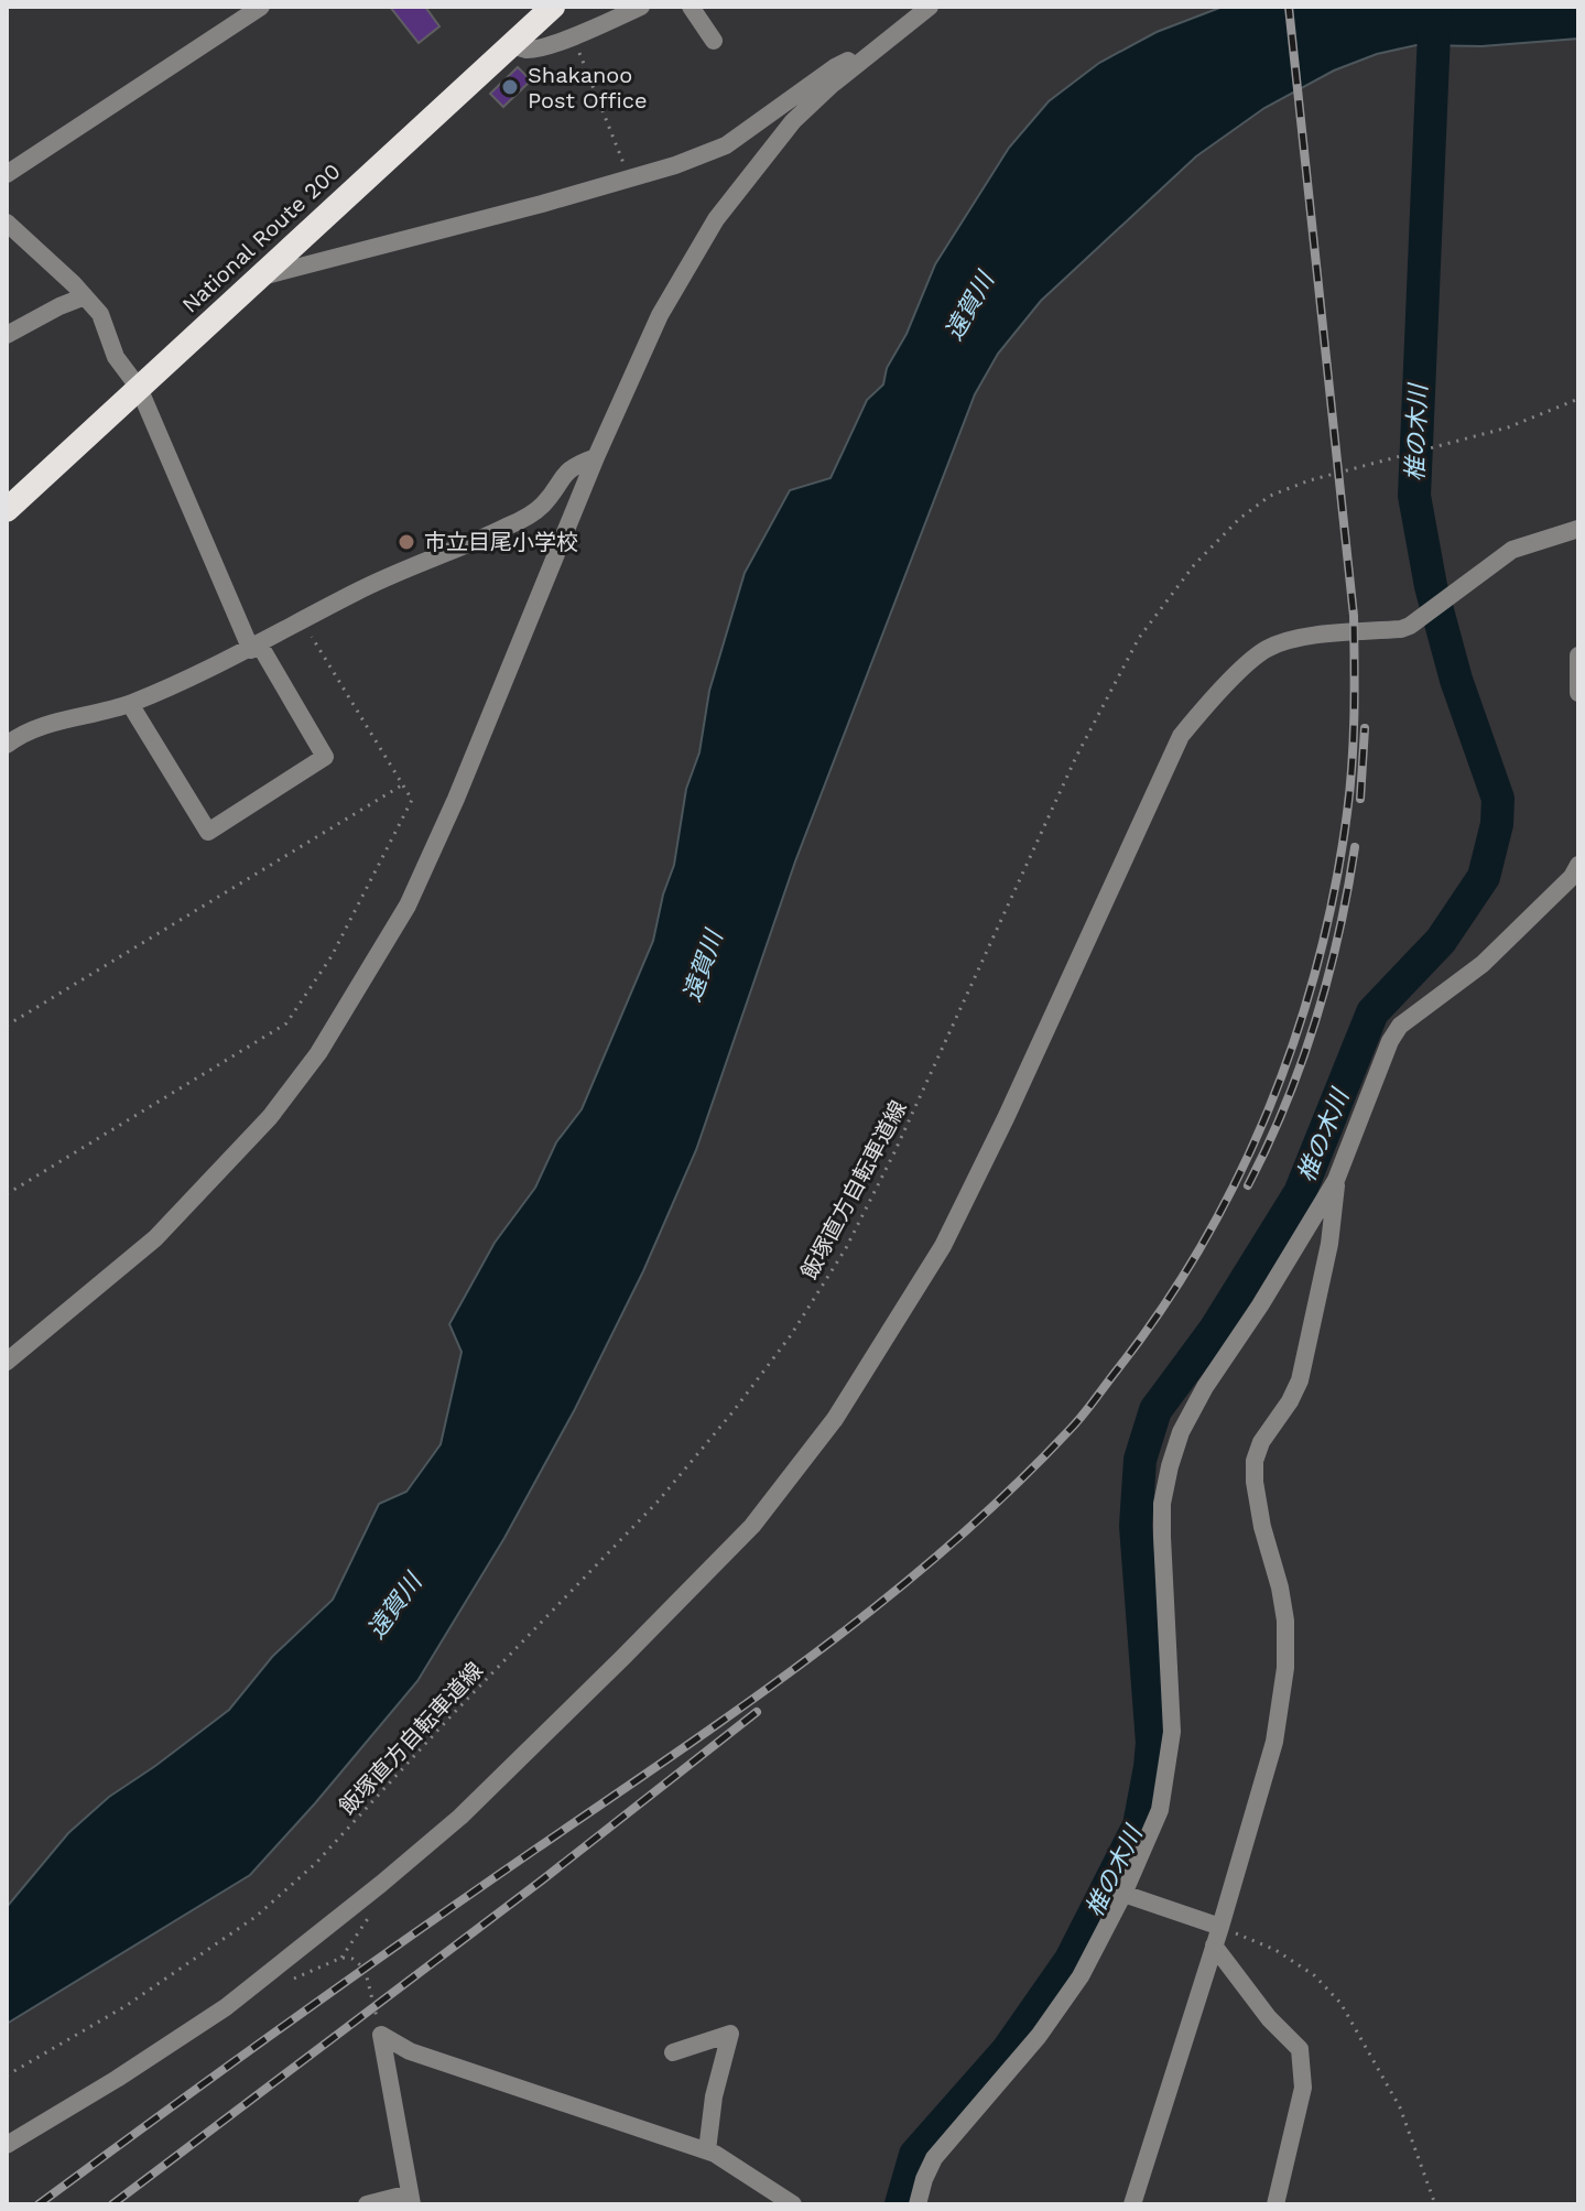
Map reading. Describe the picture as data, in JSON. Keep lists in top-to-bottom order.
{
  "streets": {
    "highway": ["National Route 200"],
    "path": ["飯塚直方自転車道線"]
  },
  "water": ["遠賀川", "椎の木川"],
  "places": ["Shakanoo Post Office", "市立目尾小学校"]
}
